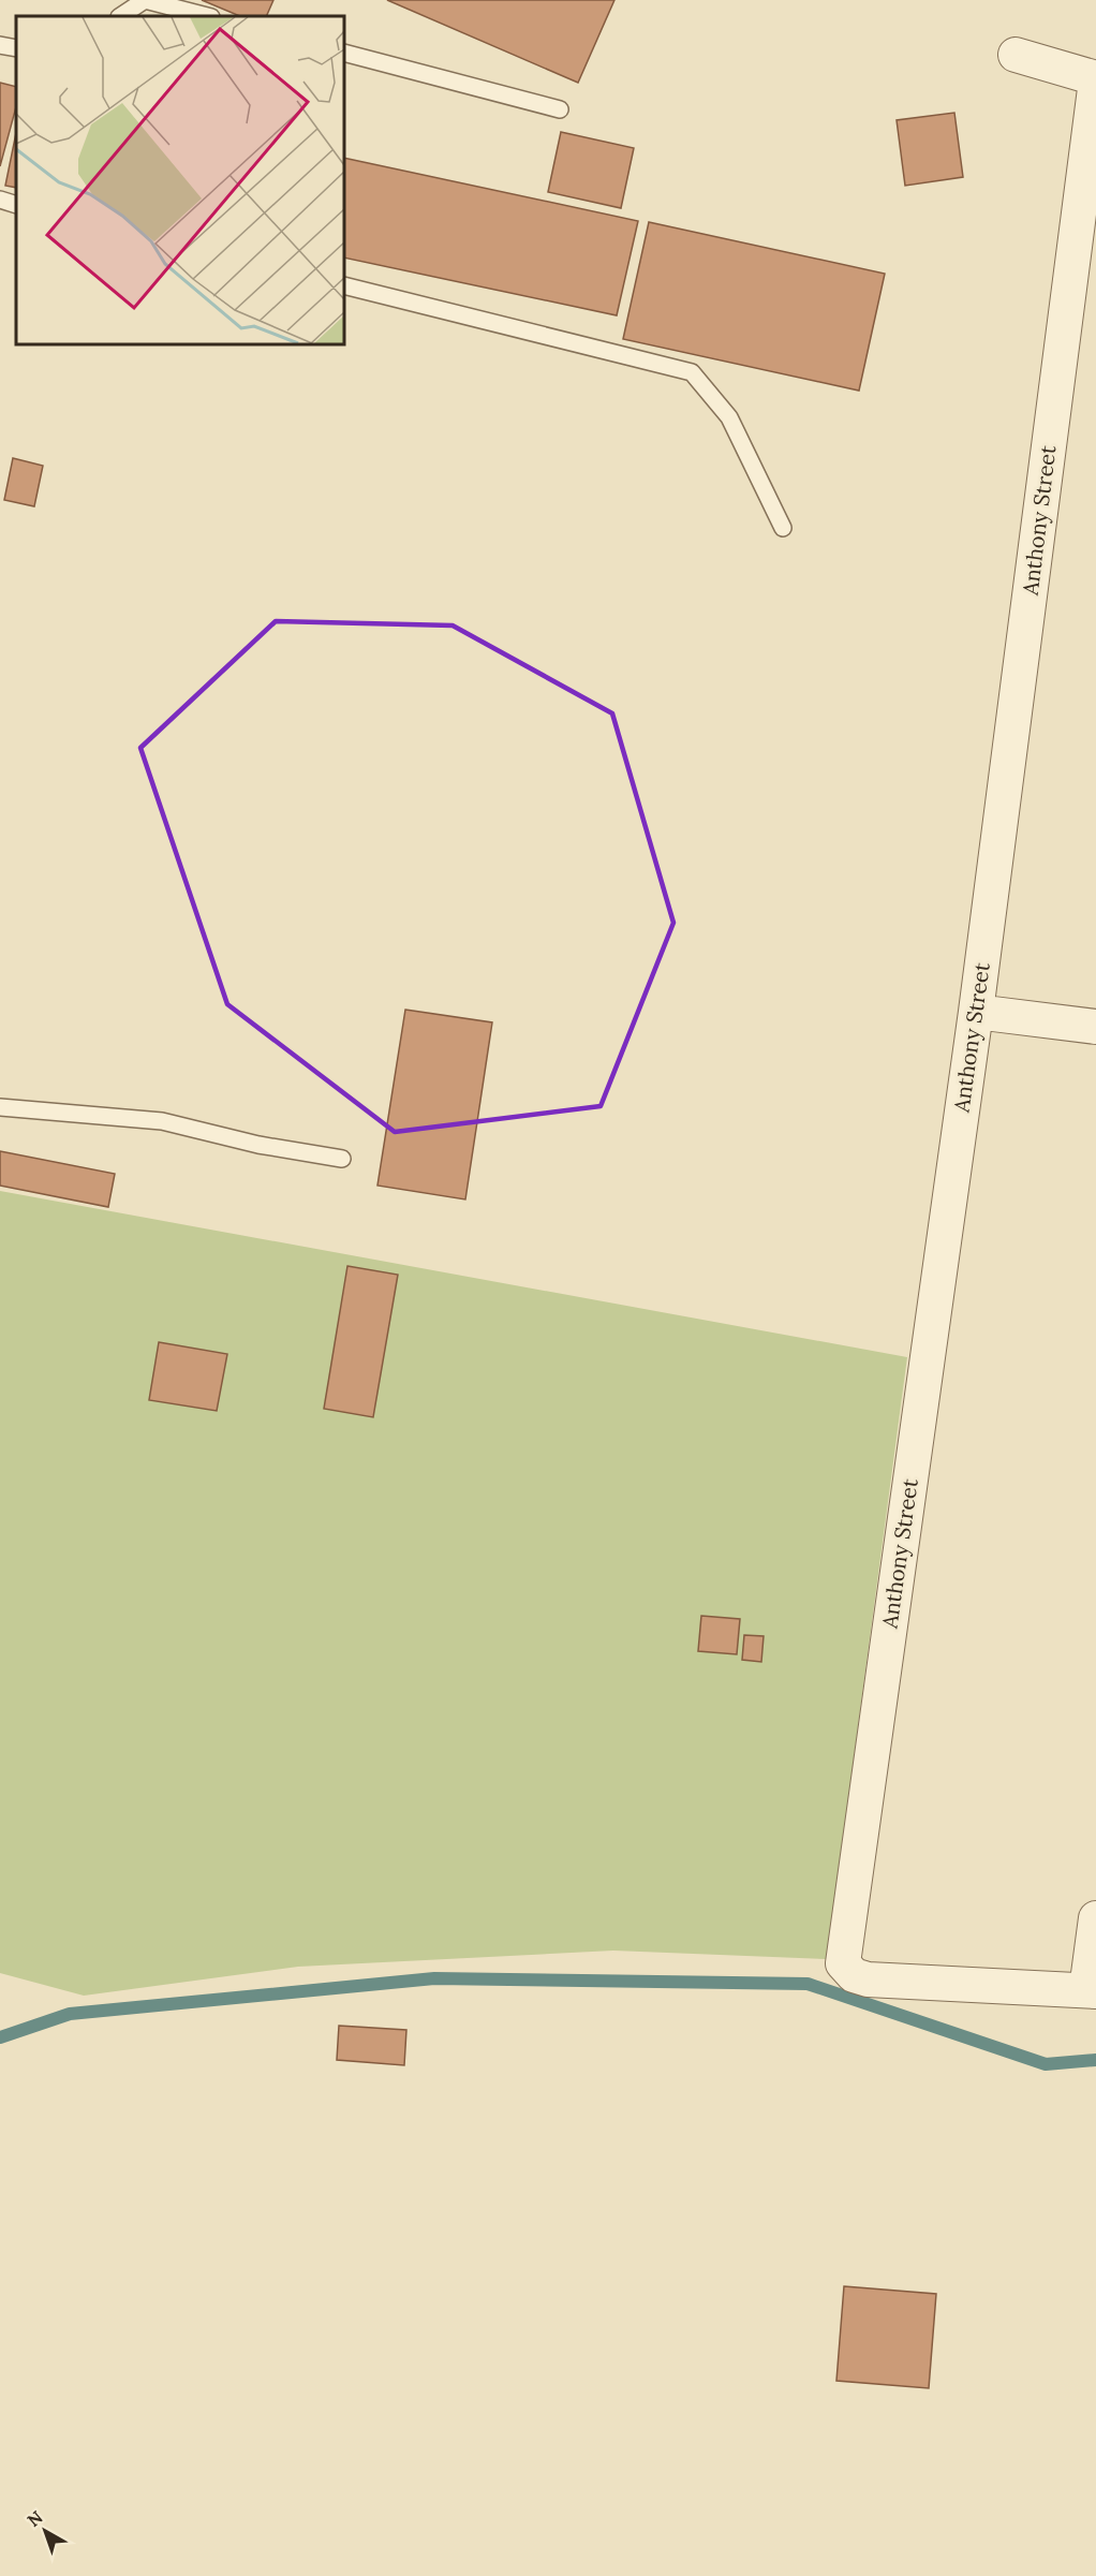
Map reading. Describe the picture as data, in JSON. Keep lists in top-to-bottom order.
{
  "streets": {
    "street": ["Anthony Street"]
  },
  "north": "top left"
}
